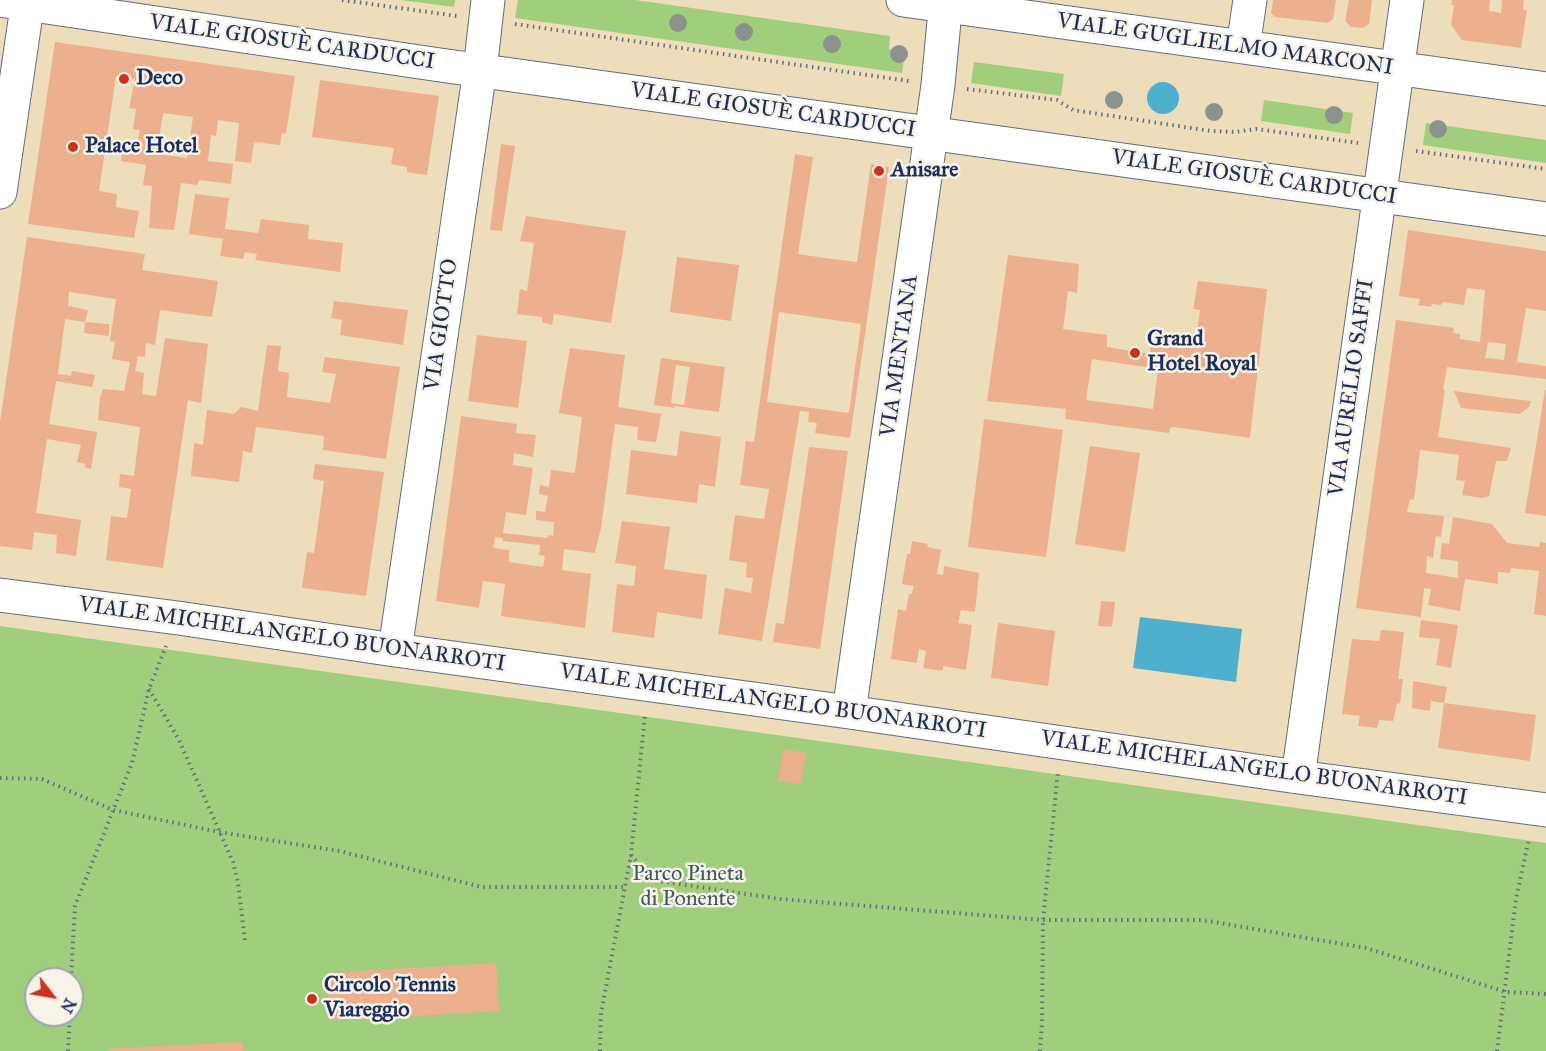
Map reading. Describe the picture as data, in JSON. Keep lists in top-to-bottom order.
{
  "streets": {
    "street": [
      "VIALE GIOSUÈ CARDUCCI",
      "VIALE GUGLIELMO MARCONI",
      "VIA GIOTTO",
      "VIA MENTANA",
      "VIA AURELIO SAFFI",
      "VIALE MICHELANGELO BUONARROTI"
    ]
  },
  "crossings": [
    ["VIALE GIOSUÈ CARDUCCI", "VIA GIOTTO"],
    ["VIALE GIOSUÈ CARDUCCI", "VIA MENTANA"],
    ["VIALE GIOSUÈ CARDUCCI", "VIA AURELIO SAFFI"],
    ["VIALE GUGLIELMO MARCONI", "VIA MENTANA"],
    ["VIALE GUGLIELMO MARCONI", "VIA AURELIO SAFFI"],
    ["VIA GIOTTO", "VIALE MICHELANGELO BUONARROTI"],
    ["VIA MENTANA", "VIALE MICHELANGELO BUONARROTI"],
    ["VIA AURELIO SAFFI", "VIALE MICHELANGELO BUONARROTI"]
  ],
  "parks": ["Parco Pineta di Ponente"],
  "places": [
    "Deco",
    "Palace Hotel",
    "Anisare",
    "Grand Hotel Royal",
    "Circolo Tennis Viareggio"
  ],
  "north": "bottom right"
}
